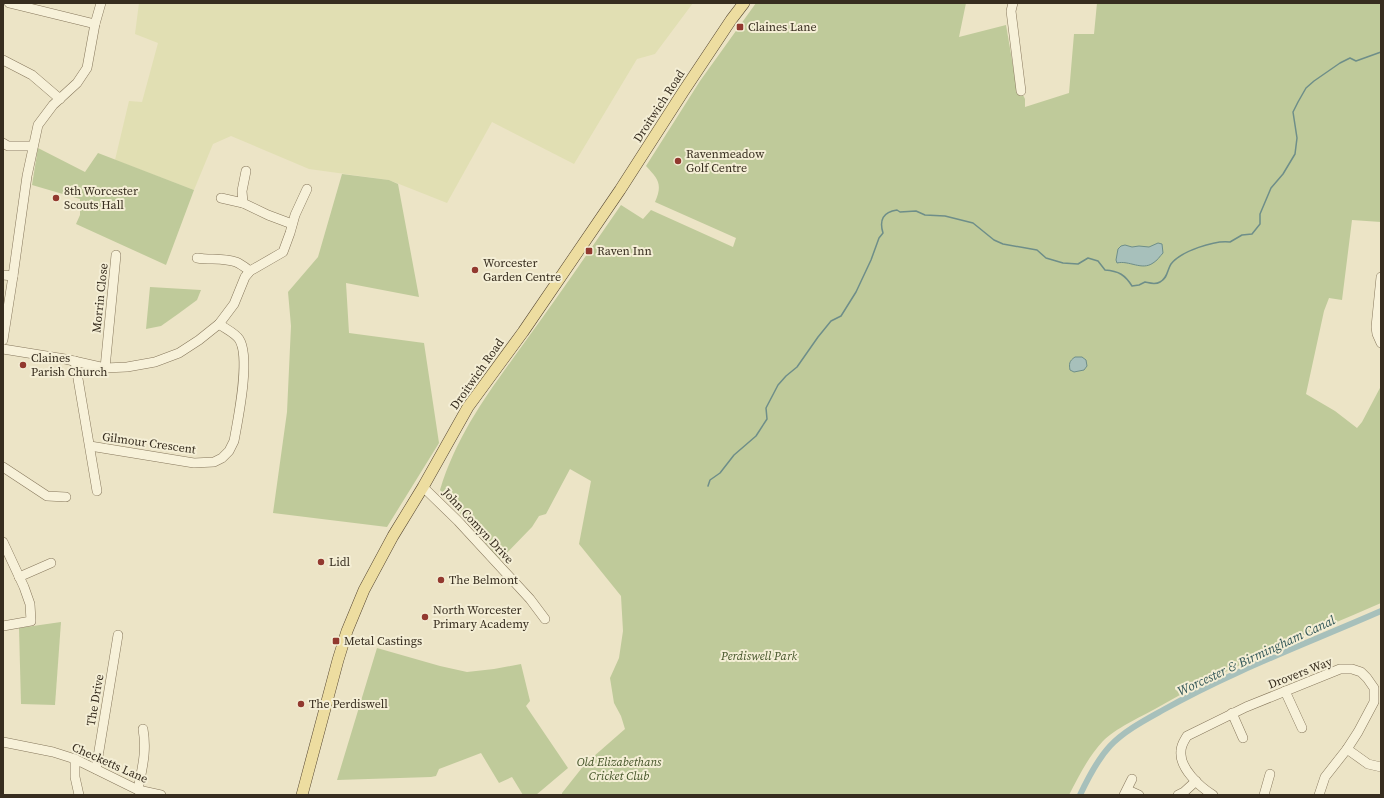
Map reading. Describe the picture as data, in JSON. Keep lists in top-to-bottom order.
{
  "streets": {
    "main road": ["Droitwich Road"],
    "street": [
      "Morrin Close",
      "Gilmour Crescent",
      "John Comyn Drive",
      "Drovers Way",
      "The Drive",
      "Checketts Lane"
    ]
  },
  "crossings": [
    ["Droitwich Road", "John Comyn Drive"],
    ["The Drive", "Checketts Lane"]
  ],
  "water": ["Worcester & Birmingham Canal"],
  "parks": ["Perdiswell Park", "Old Elizabethans Cricket Club"],
  "places": {
    "transit": ["Claines Lane", "Raven Inn", "Metal Castings"],
    "other": [
      "Ravenmeadow Golf Centre",
      "8th Worcester Scouts Hall",
      "Worcester Garden Centre",
      "Claines Parish Church",
      "Lidl",
      "The Belmont",
      "North Worcester Primary Academy",
      "The Perdiswell"
    ]
  }
}
